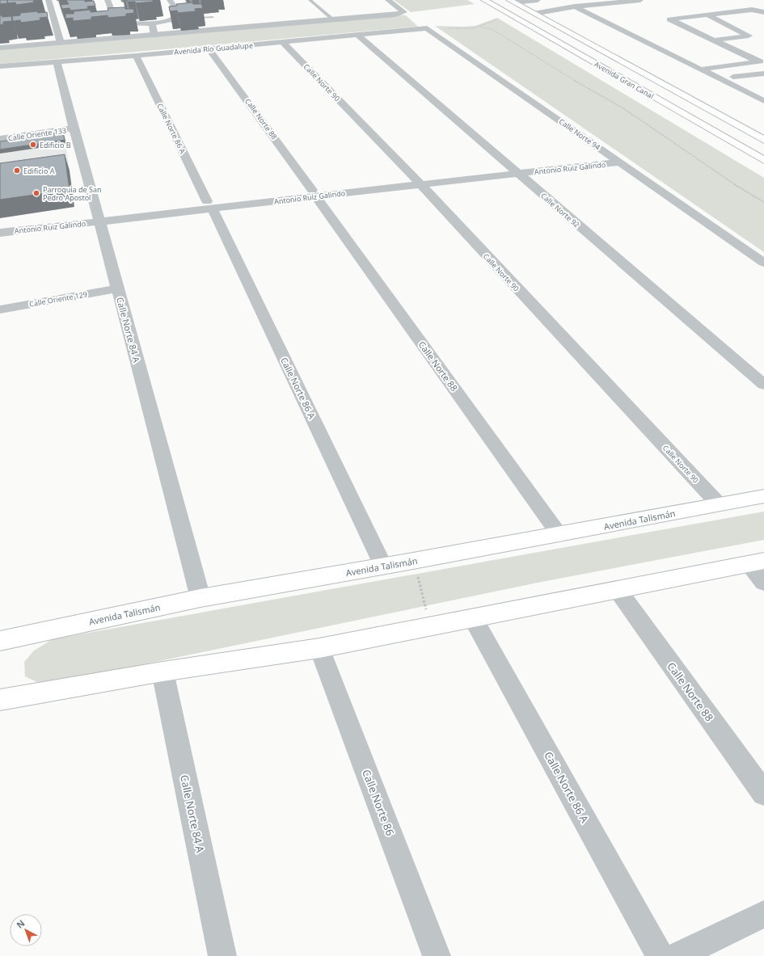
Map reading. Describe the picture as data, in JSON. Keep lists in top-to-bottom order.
{
  "streets": {
    "main road": ["Avenida Gran Canal", "Avenida Talismán"],
    "street": [
      "Avenida Río Guadalupe",
      "Calle Norte 90",
      "Calle Norte 88",
      "Calle Norte 86 A",
      "Calle Oriente 133",
      "Calle Norte 94",
      "Antonio Ruiz Galindo",
      "Calle Norte 92",
      "Calle Oriente 129",
      "Calle Norte 84 A",
      "Calle Norte 86"
    ]
  },
  "crossings": [
    ["Avenida Río Guadalupe", "Calle Norte 90"],
    ["Avenida Río Guadalupe", "Calle Norte 88"],
    ["Avenida Río Guadalupe", "Calle Norte 86 A"],
    ["Avenida Río Guadalupe", "Calle Norte 94"],
    ["Avenida Río Guadalupe", "Calle Norte 92"],
    ["Avenida Río Guadalupe", "Calle Norte 84 A"],
    ["Calle Norte 90", "Antonio Ruiz Galindo"],
    ["Calle Norte 90", "Avenida Talismán"],
    ["Calle Norte 88", "Antonio Ruiz Galindo"],
    ["Calle Norte 88", "Avenida Talismán"],
    ["Calle Norte 86 A", "Antonio Ruiz Galindo"],
    ["Calle Norte 86 A", "Avenida Talismán"],
    ["Calle Oriente 133", "Calle Norte 84 A"],
    ["Calle Norte 94", "Antonio Ruiz Galindo"],
    ["Antonio Ruiz Galindo", "Calle Norte 92"],
    ["Antonio Ruiz Galindo", "Calle Norte 84 A"],
    ["Calle Oriente 129", "Calle Norte 84 A"],
    ["Calle Norte 84 A", "Avenida Talismán"]
  ],
  "places": ["Edificio B", "Edificio A", "Parroquia de San Pedro Apostol"],
  "north": "top left"
}
